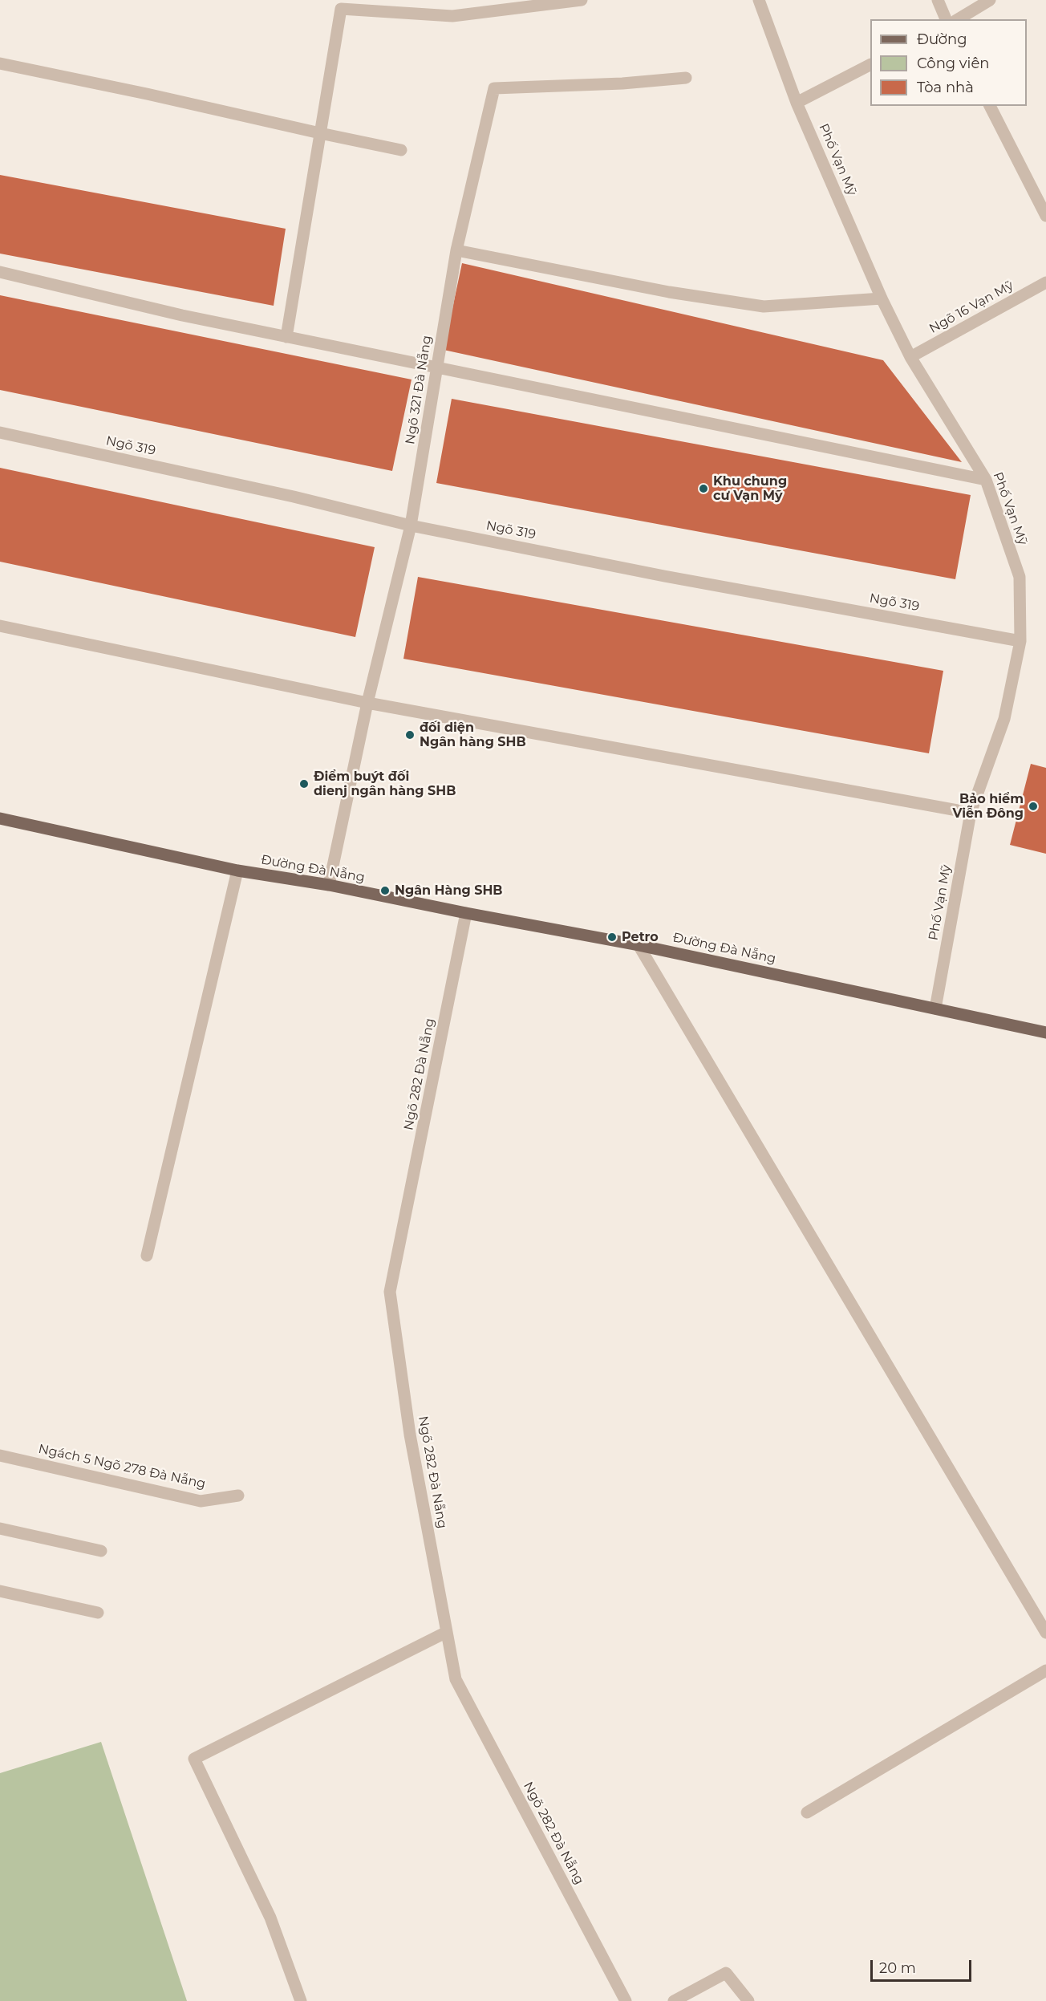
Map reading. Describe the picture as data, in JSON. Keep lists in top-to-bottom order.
{
  "streets": {
    "main road": ["Đường Đà Nẵng"],
    "street": [
      "Phố Vạn Mỹ",
      "Ngõ 16 Vạn Mỹ",
      "Ngõ 321 Đà Nẵng",
      "Ngõ 319",
      "Ngõ 282 Đà Nẵng",
      "Ngách 5 Ngõ 278 Đà Nẵng"
    ]
  },
  "crossings": [
    ["Phố Vạn Mỹ", "Ngõ 16 Vạn Mỹ"],
    ["Phố Vạn Mỹ", "Ngõ 319"],
    ["Phố Vạn Mỹ", "Đường Đà Nẵng"],
    ["Ngõ 321 Đà Nẵng", "Ngõ 319"],
    ["Ngõ 321 Đà Nẵng", "Đường Đà Nẵng"],
    ["Đường Đà Nẵng", "Ngõ 282 Đà Nẵng"]
  ],
  "places": [
    "Khu chung cư Vạn Mỹ",
    "đối diện Ngân hàng SHB",
    "Điểm buýt đối dienj ngân hàng SHB",
    "Bảo hiểm Viễn Đông",
    "Ngân Hàng SHB",
    "Petro"
  ],
  "legend": ["Đường", "Công viên", "Tòa nhà"],
  "scale_bar": "20 m"
}
